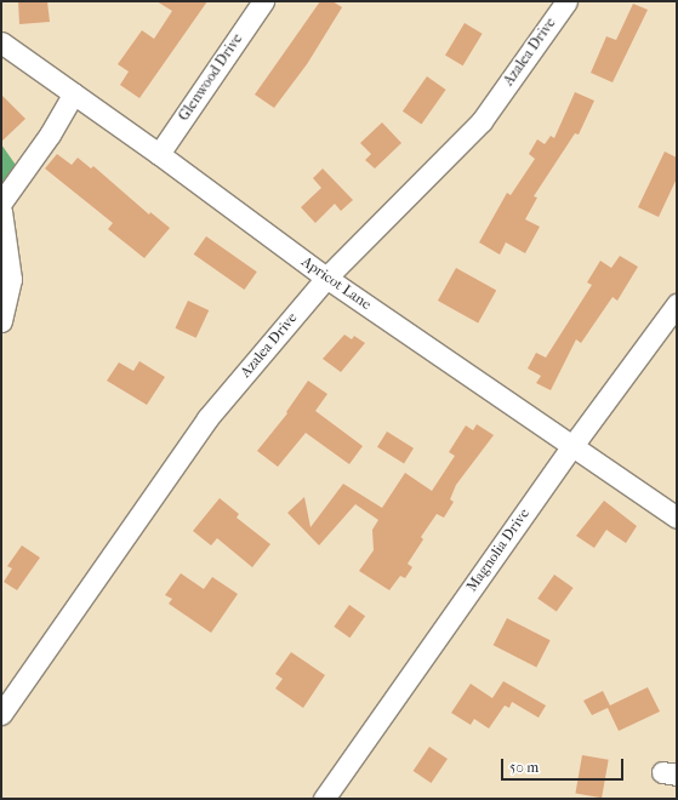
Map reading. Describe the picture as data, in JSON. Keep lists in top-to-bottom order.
{
  "streets": {
    "street": [
      "Azalea Drive",
      "Glenwood Drive",
      "Apricot Lane",
      "Magnolia Drive"
    ]
  },
  "crossings": [
    ["Azalea Drive", "Apricot Lane"],
    ["Glenwood Drive", "Apricot Lane"],
    ["Apricot Lane", "Magnolia Drive"]
  ],
  "scale_bar": "50 m"
}
